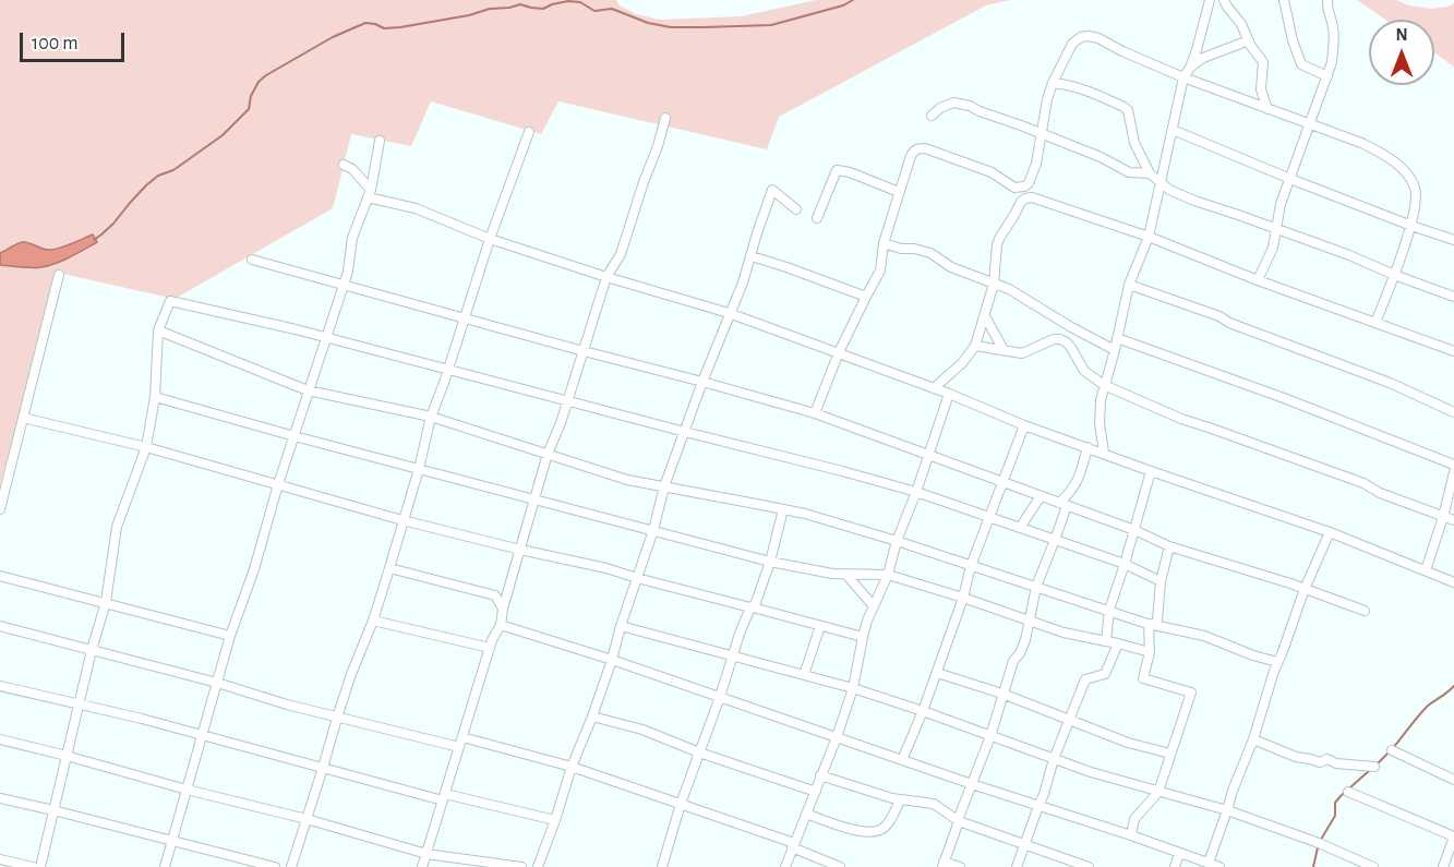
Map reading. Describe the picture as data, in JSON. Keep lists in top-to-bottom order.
{
  "scale_bar": "100 m",
  "north": "top"
}
